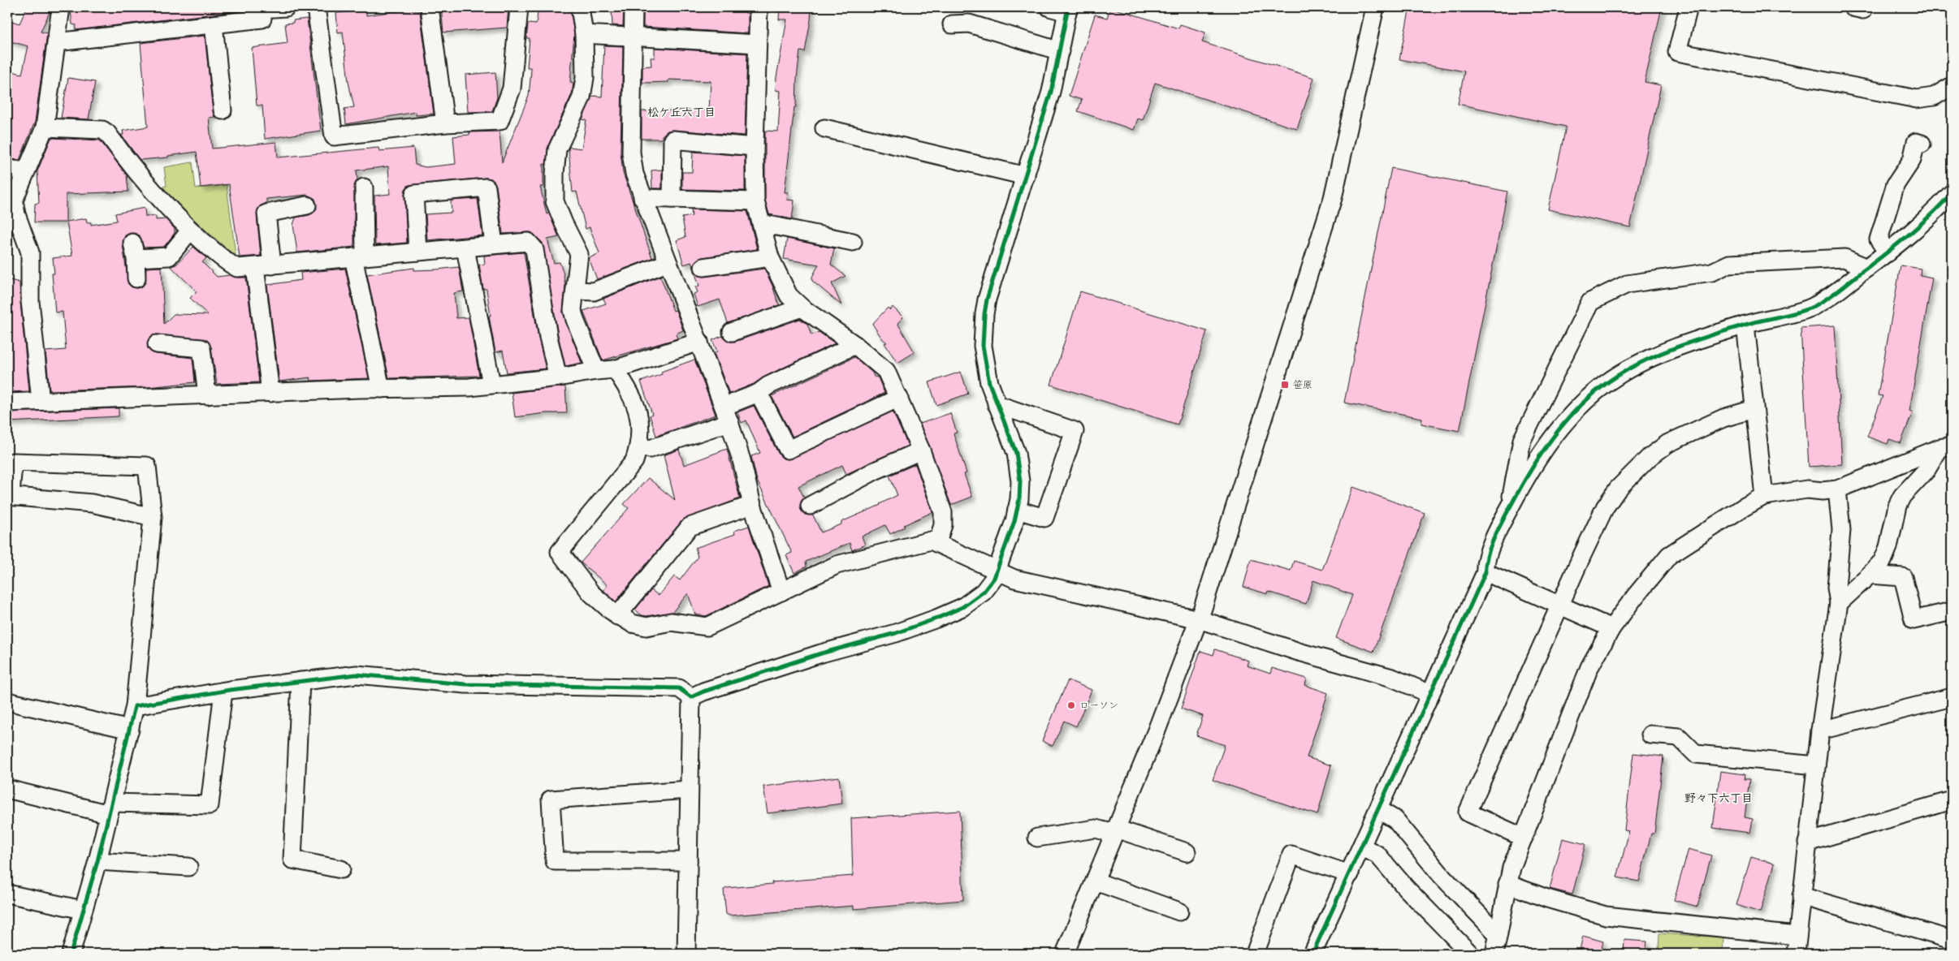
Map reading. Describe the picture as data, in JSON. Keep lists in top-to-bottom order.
{
  "districts": ["松ケ丘六丁目", "野々下六丁目"],
  "places": {
    "transit": ["笹原"],
    "other": ["ローソン"]
  }
}
